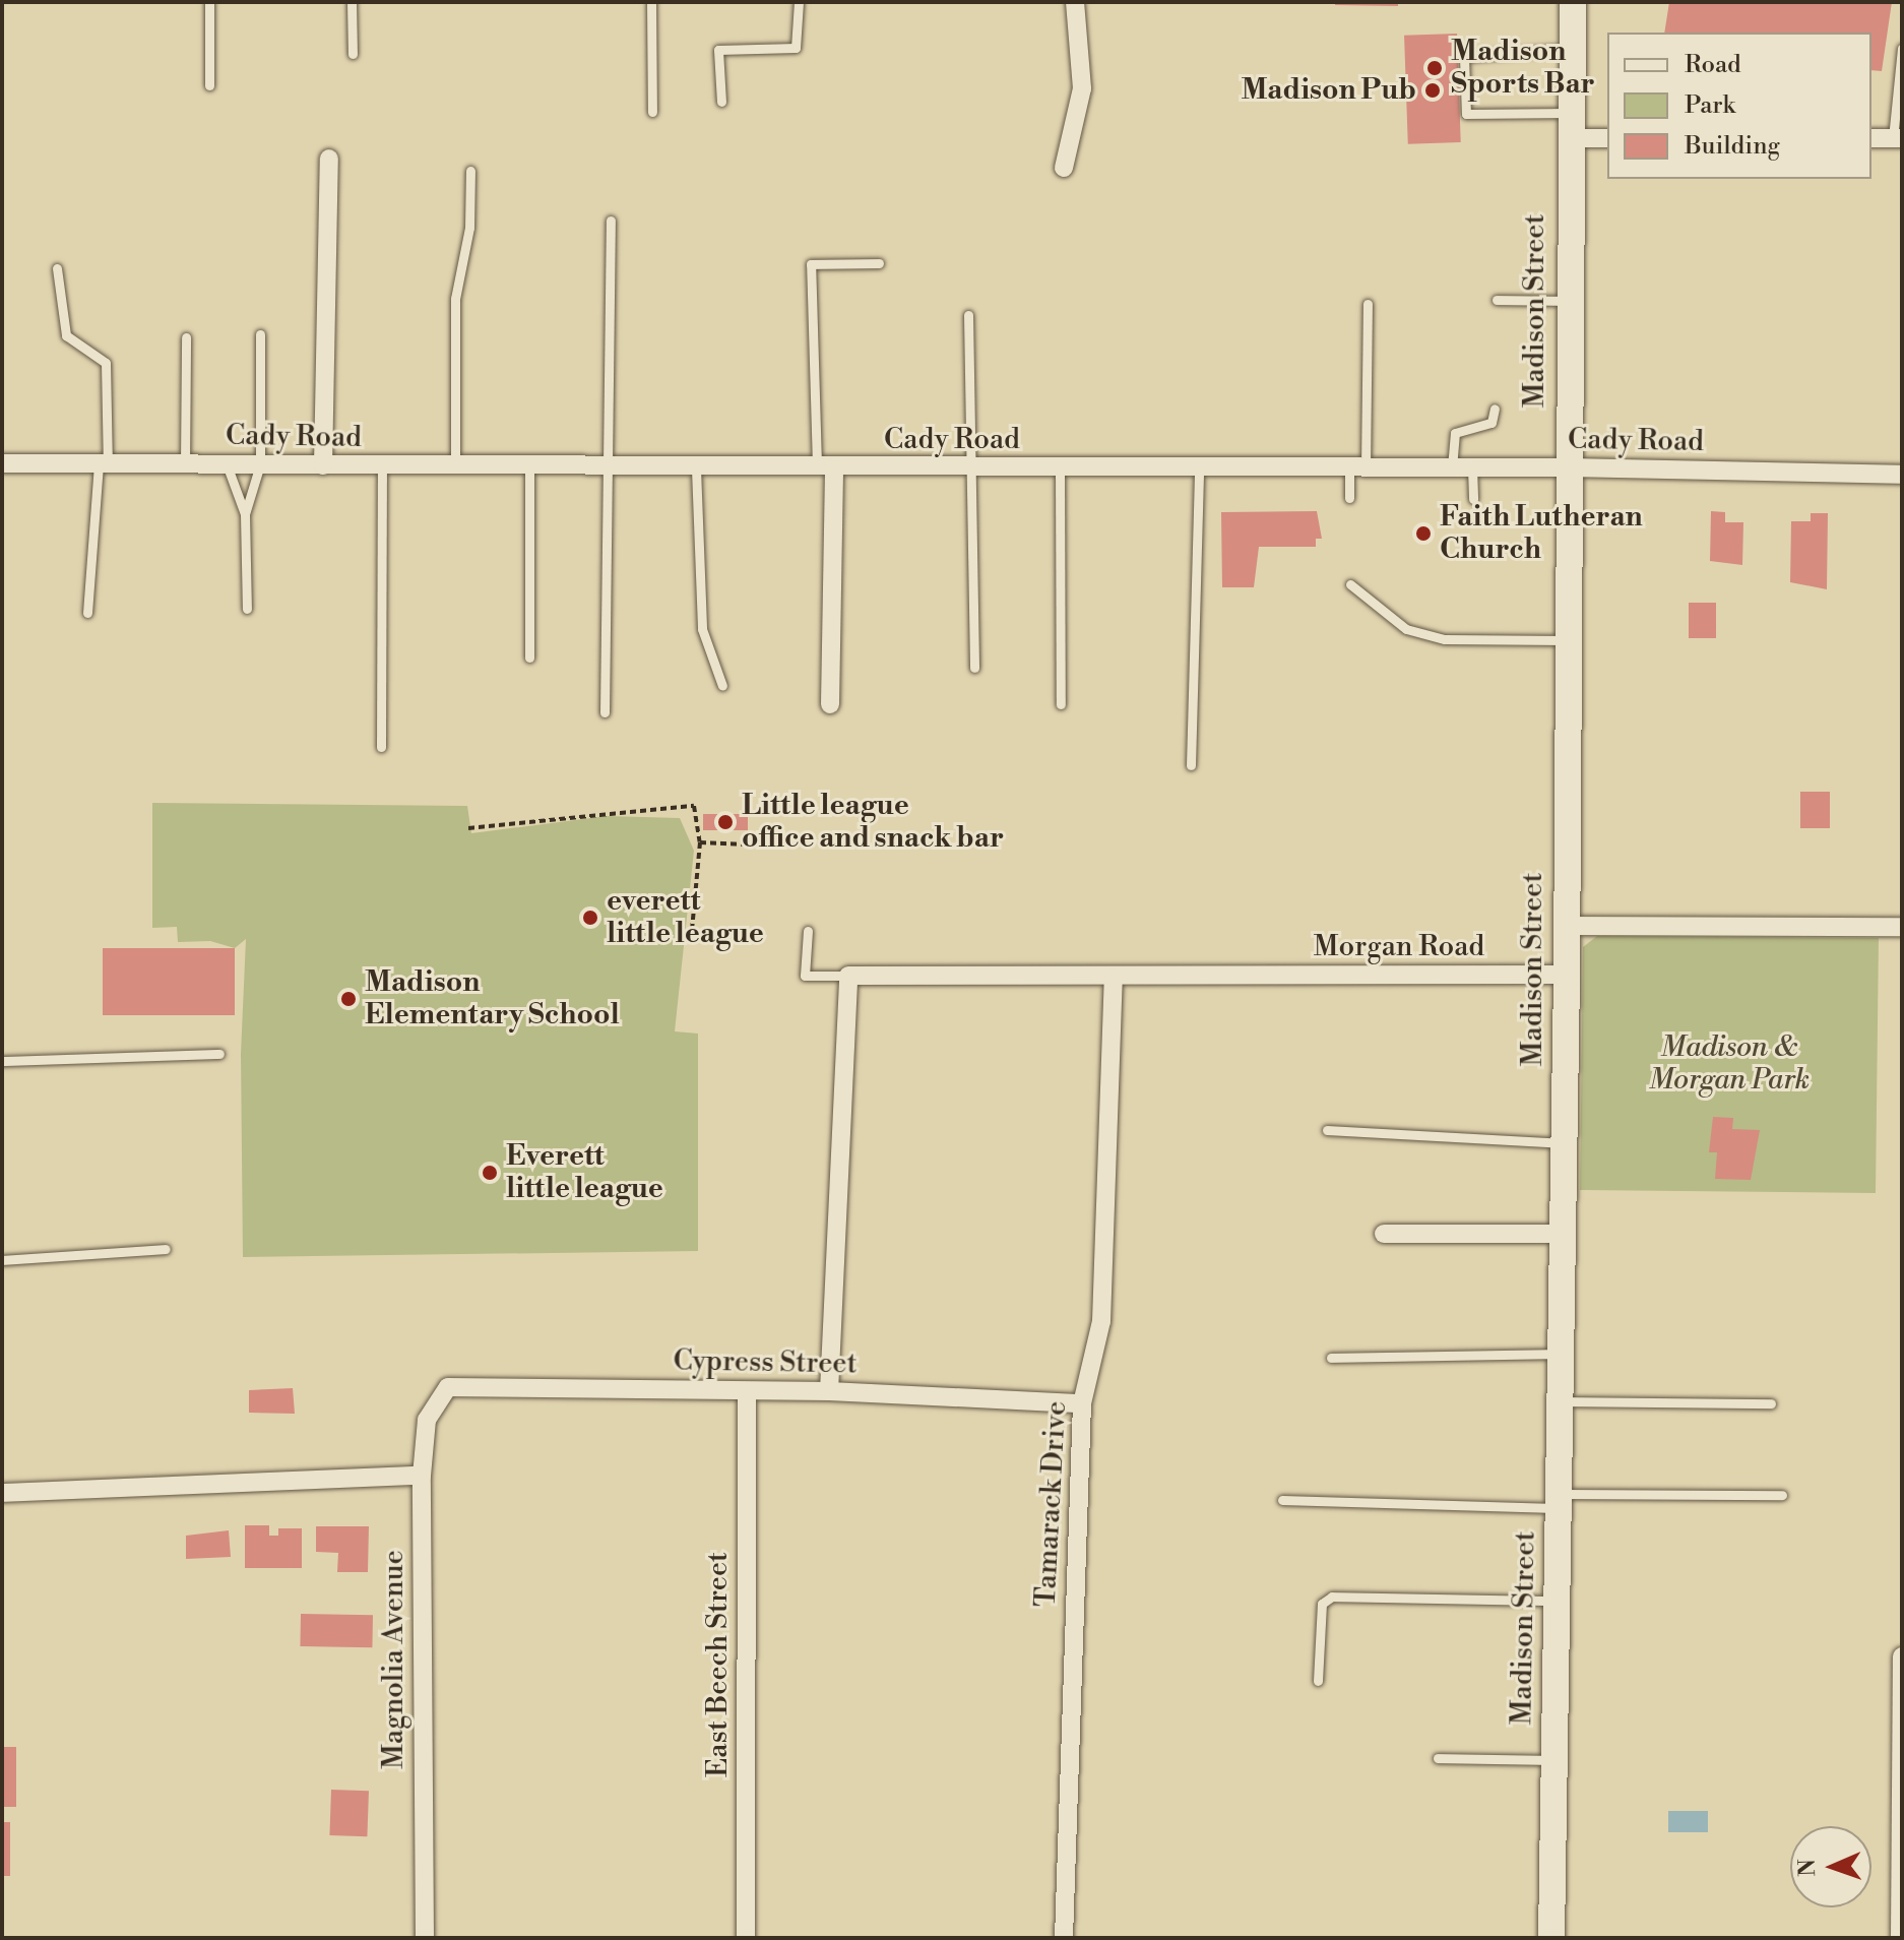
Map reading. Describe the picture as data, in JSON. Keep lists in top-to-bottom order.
{
  "streets": {
    "street": [
      "Madison Street",
      "Cady Road",
      "Morgan Road",
      "Cypress Street",
      "Tamarack Drive",
      "Magnolia Avenue",
      "East Beech Street"
    ]
  },
  "crossings": [
    ["Madison Street", "Cady Road"],
    ["Madison Street", "Morgan Road"],
    ["Morgan Road", "Tamarack Drive"],
    ["Cypress Street", "Tamarack Drive"],
    ["Cypress Street", "Magnolia Avenue"],
    ["Cypress Street", "East Beech Street"]
  ],
  "parks": ["Madison & Morgan Park"],
  "places": [
    "Madison Sports Bar",
    "Madison Pub",
    "Faith Lutheran Church",
    "Little league office and snack bar",
    "everett little league",
    "Madison Elementary School",
    "Everett little league"
  ],
  "legend": ["Road", "Park", "Building"],
  "north": "left"
}
